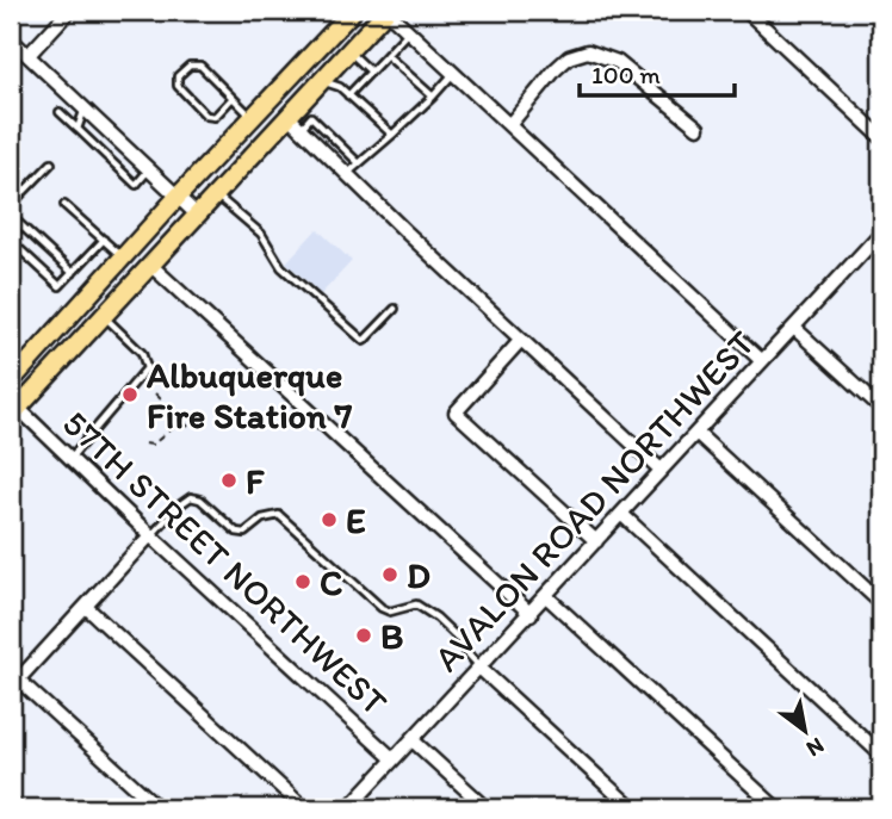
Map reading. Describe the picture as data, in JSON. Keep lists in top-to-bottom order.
{
  "streets": {
    "street": ["AVALON ROAD NORTHWEST", "57TH STREET NORTHWEST"]
  },
  "crossings": [
    ["AVALON ROAD NORTHWEST", "57TH STREET NORTHWEST"]
  ],
  "places": [
    "Albuquerque Fire Station 7",
    "F",
    "E",
    "D",
    "C",
    "B"
  ],
  "scale_bar": "100 m",
  "north": "bottom right"
}
